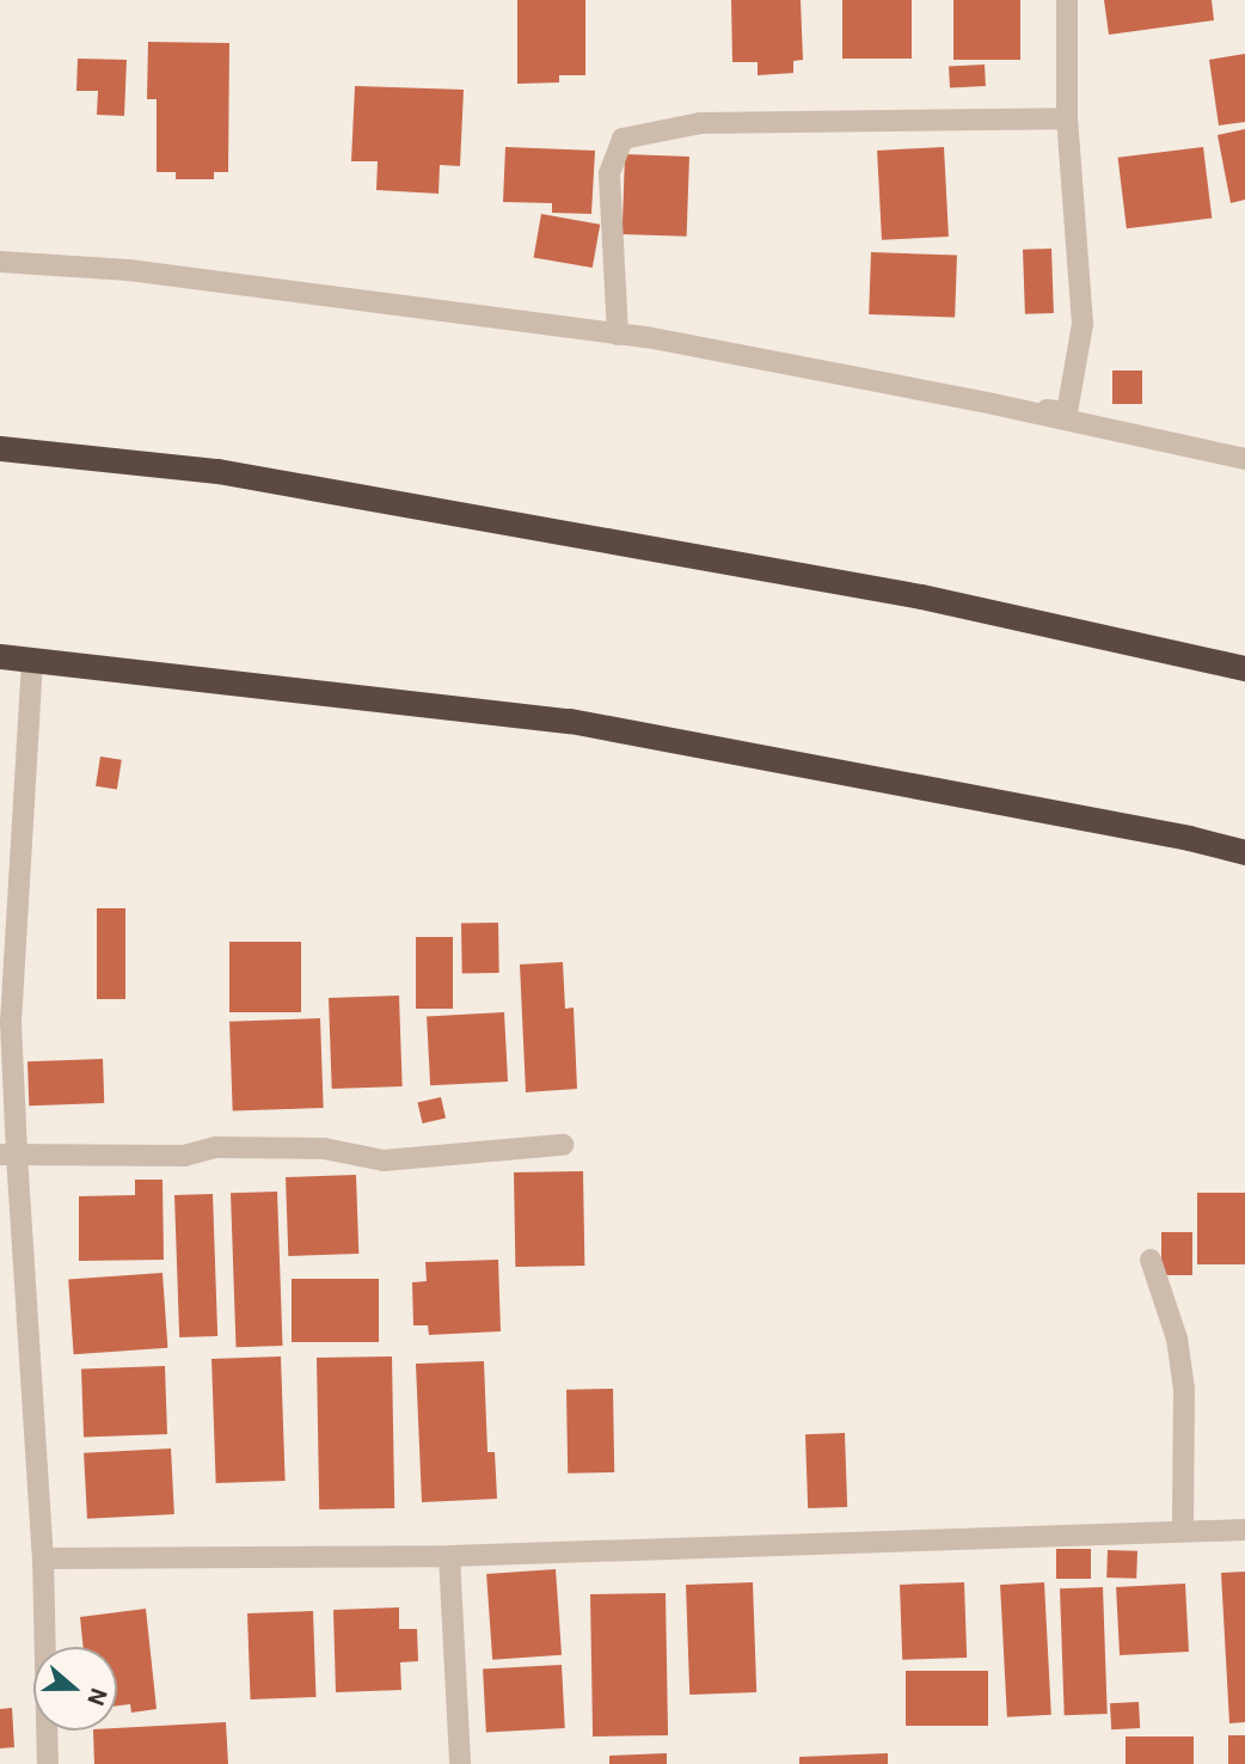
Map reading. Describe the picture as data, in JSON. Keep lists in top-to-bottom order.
{
  "north": "right"
}
